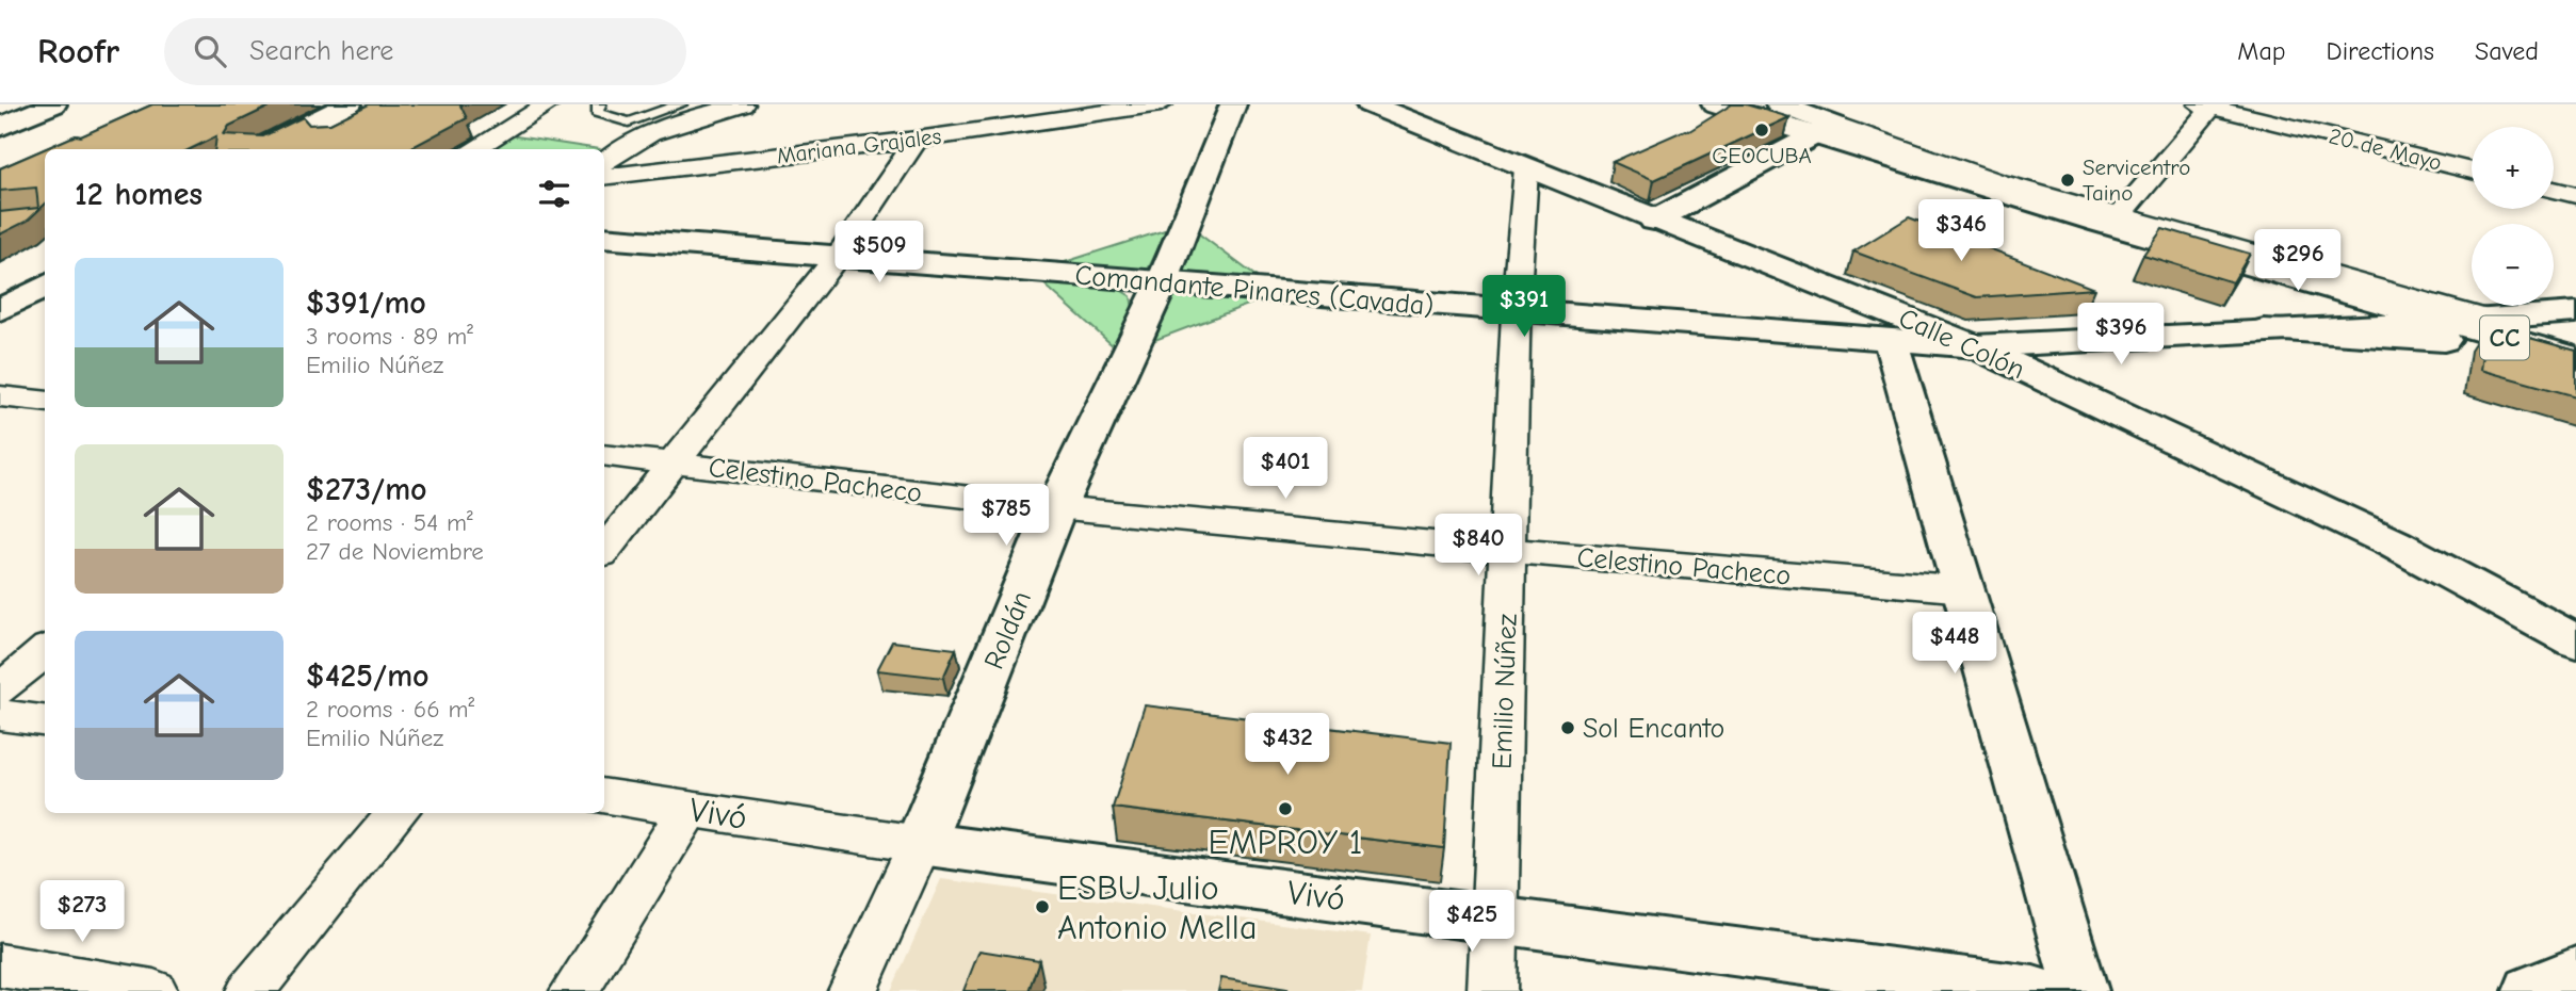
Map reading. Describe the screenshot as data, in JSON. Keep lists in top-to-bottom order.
{
  "streets": {
    "main road": [
      "Comandante Pinares (Cavada)",
      "CC",
      "Calle Colón",
      "Roldán",
      "Vivó"
    ],
    "street": [
      "Mariana Grajales",
      "20 de Mayo",
      "Celestino Pacheco",
      "Emilio Núñez"
    ]
  },
  "crossings": [
    ["Comandante Pinares (Cavada)", "CC"],
    ["Comandante Pinares (Cavada)", "Calle Colón"],
    ["Comandante Pinares (Cavada)", "Roldán"],
    ["Comandante Pinares (Cavada)", "Emilio Núñez"],
    ["Calle Colón", "Emilio Núñez"],
    ["Celestino Pacheco", "Roldán"],
    ["Celestino Pacheco", "Emilio Núñez"],
    ["Roldán", "Vivó"],
    ["Emilio Núñez", "Vivó"]
  ],
  "places": [
    "GEOCUBA",
    "Servicentro Taino",
    "Sol Encanto",
    "EMPROY 1",
    "ESBU Julio Antonio Mella"
  ],
  "page": {
    "header": "Roofr",
    "search": "Search here",
    "nav": ["Map", "Directions", "Saved"],
    "map_buttons": ["+", "−"],
    "heading": "12 homes",
    "price": [
      "$346",
      "$509",
      "$296",
      "$391",
      "$396",
      "$401",
      "$785",
      "$840",
      "$448",
      "$432",
      "$273",
      "$425"
    ],
    "list": [
      {
        "name": "$391/mo",
        "note": "3 rooms · 89 m² · Emilio Núñez"
      },
      {
        "name": "$273/mo",
        "note": "2 rooms · 54 m² · 27 de Noviembre"
      },
      {
        "name": "$425/mo",
        "note": "2 rooms · 66 m² · Emilio Núñez"
      }
    ]
  }
}
